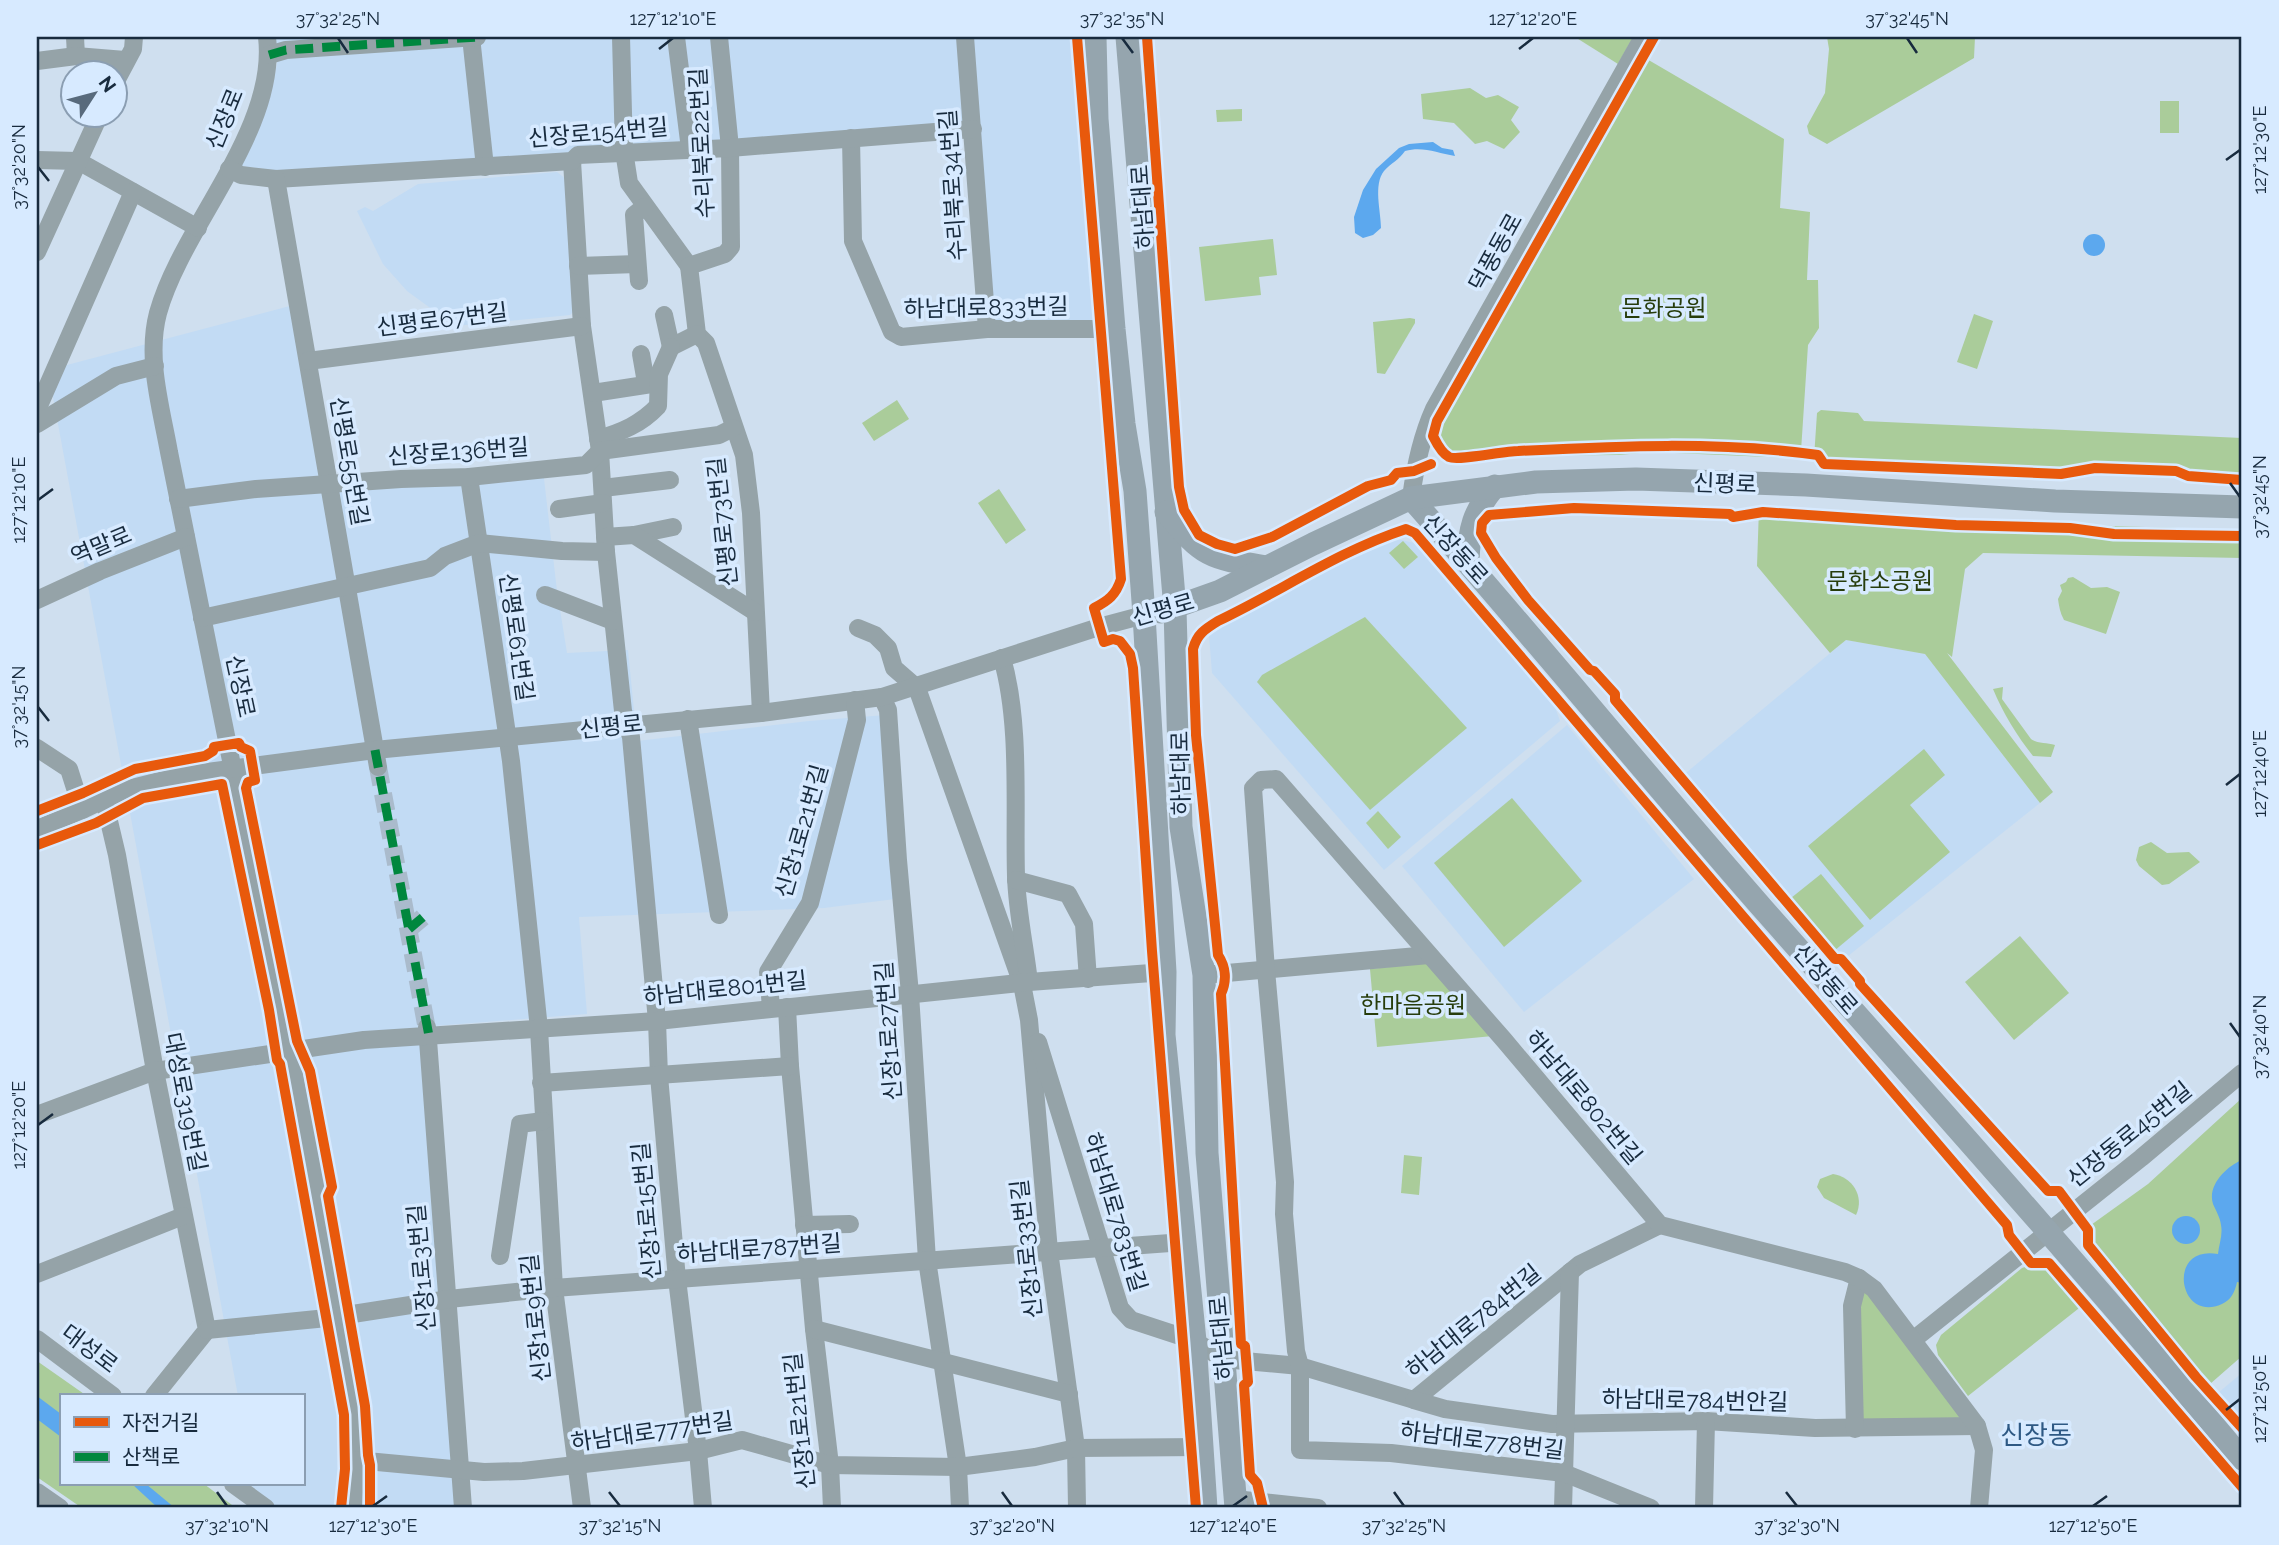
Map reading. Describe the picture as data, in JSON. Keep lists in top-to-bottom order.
{
  "streets": {
    "main road": ["하남대로", "신평로", "신장동로"],
    "street": [
      "신장로",
      "신장로154번길",
      "수리북로22번길",
      "수리북로34번길",
      "덕풍동로",
      "하남대로833번길",
      "신평로67번길",
      "신장로136번길",
      "신평로55번길",
      "신평로73번길",
      "역말로",
      "신평로61번길",
      "신장1로21번길",
      "하남대로801번길",
      "신장1로27번길",
      "하남대로802번길",
      "대성로319번길",
      "신장동로45번길",
      "신장1로15번길",
      "하남대로783번길",
      "하남대로787번길",
      "신장1로33번길",
      "신장1로3번길",
      "신장1로9번길",
      "하남대로784번길",
      "대성로",
      "하남대로784번안길",
      "하남대로777번길",
      "하남대로778번길"
    ]
  },
  "crossings": [
    ["신장로", "신장로154번길"],
    ["신장로", "신장로136번길"],
    ["신장로", "신평로"],
    ["신장로", "역말로"],
    ["신장로", "하남대로801번길"],
    ["신장로", "하남대로787번길"],
    ["신장로", "하남대로777번길"],
    ["신장로154번길", "수리북로22번길"],
    ["신장로154번길", "수리북로34번길"],
    ["신장로154번길", "하남대로833번길"],
    ["신장로154번길", "신평로55번길"],
    ["수리북로22번길", "신평로73번길"],
    ["수리북로34번길", "하남대로833번길"],
    ["하남대로", "하남대로833번길"],
    ["하남대로", "신평로"],
    ["하남대로", "하남대로801번길"],
    ["하남대로", "하남대로783번길"],
    ["하남대로", "하남대로787번길"],
    ["하남대로", "하남대로784번길"],
    ["하남대로", "하남대로777번길"],
    ["덕풍동로", "신평로"],
    ["덕풍동로", "신장동로"],
    ["신평로67번길", "신평로55번길"],
    ["신장로136번길", "신평로55번길"],
    ["신장로136번길", "신평로73번길"],
    ["신장로136번길", "신평로61번길"],
    ["신평로55번길", "신평로"],
    ["신평로55번길", "신평로61번길"],
    ["신평로", "신평로73번길"],
    ["신평로", "신장동로"],
    ["신평로", "신평로61번길"],
    ["신평로", "신장1로21번길"],
    ["신평로", "신장1로27번길"],
    ["신평로", "대성로319번길"],
    ["신평로", "신장1로15번길"],
    ["신평로", "신장1로33번길"],
    ["신평로", "신장1로9번길"],
    ["신장동로", "신장동로45번길"],
    ["신평로61번길", "신장1로9번길"],
    ["신장1로21번길", "하남대로801번길"],
    ["신장1로21번길", "신장1로27번길"],
    ["신장1로21번길", "하남대로787번길"],
    ["신장1로21번길", "하남대로777번길"],
    ["하남대로801번길", "신장1로27번길"],
    ["하남대로801번길", "대성로319번길"],
    ["하남대로801번길", "신장1로15번길"],
    ["하남대로801번길", "신장1로33번길"],
    ["하남대로801번길", "신장1로3번길"],
    ["하남대로801번길", "신장1로9번길"],
    ["신장1로27번길", "하남대로787번길"],
    ["신장1로27번길", "하남대로777번길"],
    ["하남대로802번길", "하남대로784번길"],
    ["하남대로802번길", "하남대로778번길"],
    ["대성로319번길", "하남대로787번길"],
    ["신장1로15번길", "하남대로787번길"],
    ["신장1로15번길", "하남대로777번길"],
    ["하남대로783번길", "하남대로787번길"],
    ["하남대로783번길", "신장1로33번길"],
    ["하남대로783번길", "하남대로784번길"],
    ["하남대로787번길", "신장1로33번길"],
    ["하남대로787번길", "신장1로3번길"],
    ["하남대로787번길", "신장1로9번길"],
    ["신장1로33번길", "하남대로777번길"],
    ["신장1로3번길", "하남대로777번길"],
    ["신장1로9번길", "하남대로777번길"],
    ["하남대로784번길", "하남대로784번안길"]
  ],
  "districts": ["신장동"],
  "parks": ["문화공원", "문화소공원", "한마음공원"],
  "legend": ["자전거길", "산책로"],
  "north": "top right",
  "coordinates": [
    "37°32'25\"N",
    "127°12'10\"E",
    "37°32'35\"N",
    "127°12'20\"E",
    "37°32'45\"N",
    "127°12'30\"E",
    "37°32'20\"N",
    "37°32'15\"N",
    "127°12'40\"E",
    "37°32'40\"N",
    "127°12'50\"E",
    "37°32'10\"N",
    "37°32'30\"N"
  ]
}
